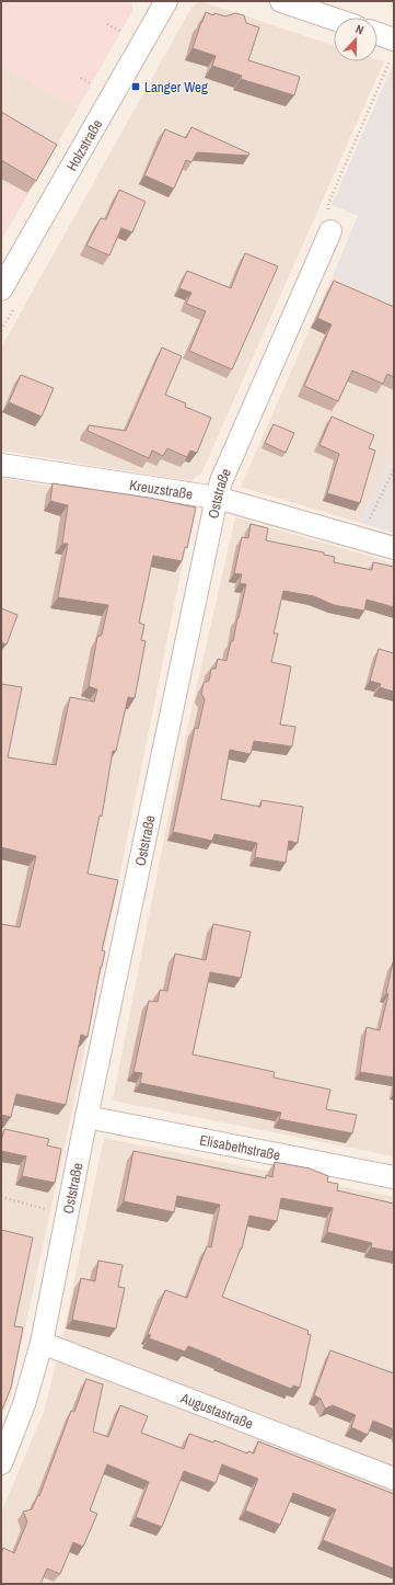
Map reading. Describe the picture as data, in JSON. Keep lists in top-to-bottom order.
{
  "streets": {
    "street": [
      "Holzstraße",
      "Kreuzstraße",
      "Oststraße",
      "Elisabethstraße",
      "Augustastraße"
    ]
  },
  "crossings": [
    ["Kreuzstraße", "Oststraße"],
    ["Oststraße", "Elisabethstraße"],
    ["Oststraße", "Augustastraße"]
  ],
  "places": {
    "transit": ["Langer Weg"]
  },
  "north": "top"
}
